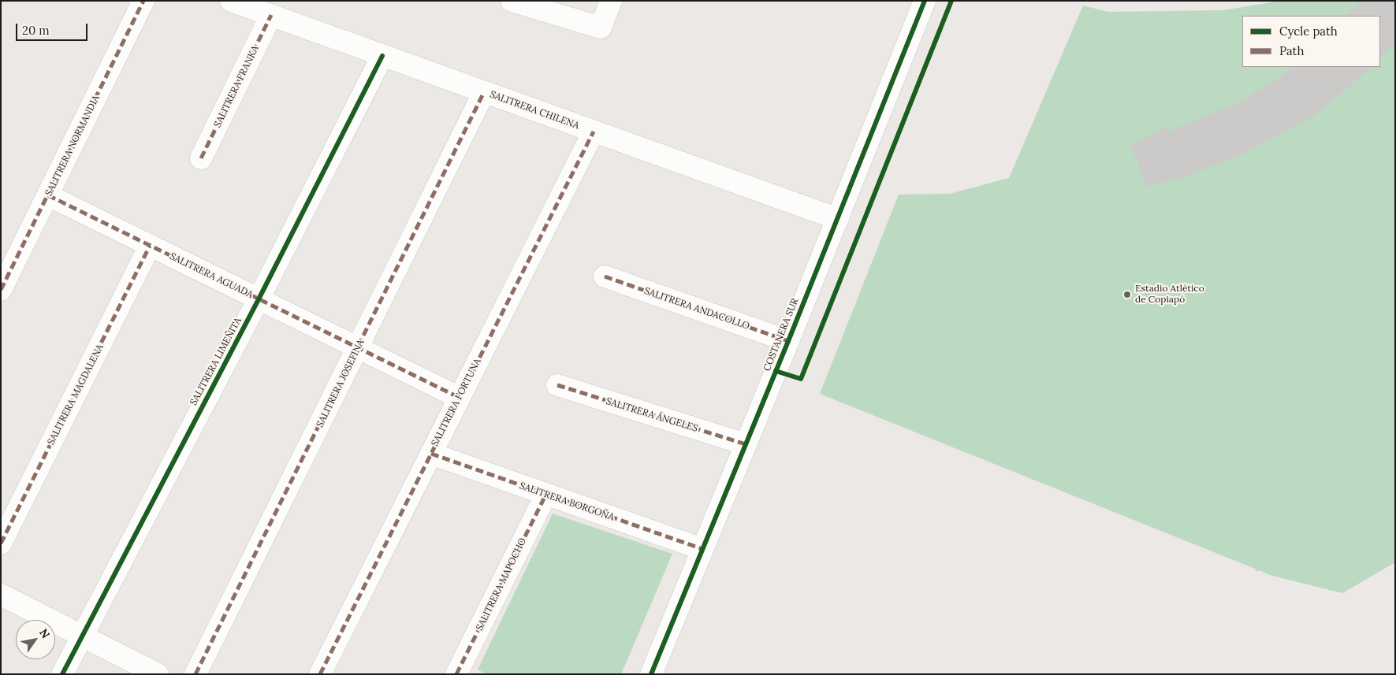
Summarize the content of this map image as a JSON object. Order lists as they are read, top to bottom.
{
  "streets": {
    "street": [
      "SALITRERA FRANKA",
      "SALITRERA CHILENA",
      "SALITRERA NORMANDIA",
      "SALITRERA AGUADA",
      "SALITRERA ANDACOLLO",
      "COSTANERA SUR",
      "SALITRERA LIMEÑITA",
      "SALITRERA JOSEFINA",
      "SALITRERA MAGDALENA",
      "SALITRERA FORTUNA",
      "SALITRERA ÁNGELES",
      "SALITRERA BORGOÑA",
      "SALITRERA MAPOCHO"
    ]
  },
  "crossings": [
    ["SALITRERA FRANKA", "SALITRERA CHILENA"],
    ["SALITRERA CHILENA", "COSTANERA SUR"],
    ["SALITRERA CHILENA", "SALITRERA LIMEÑITA"],
    ["SALITRERA CHILENA", "SALITRERA JOSEFINA"],
    ["SALITRERA CHILENA", "SALITRERA FORTUNA"],
    ["SALITRERA NORMANDIA", "SALITRERA AGUADA"],
    ["SALITRERA AGUADA", "SALITRERA LIMEÑITA"],
    ["SALITRERA AGUADA", "SALITRERA JOSEFINA"],
    ["SALITRERA AGUADA", "SALITRERA MAGDALENA"],
    ["SALITRERA AGUADA", "SALITRERA FORTUNA"],
    ["SALITRERA ANDACOLLO", "COSTANERA SUR"],
    ["COSTANERA SUR", "SALITRERA ÁNGELES"],
    ["COSTANERA SUR", "SALITRERA BORGOÑA"],
    ["SALITRERA FORTUNA", "SALITRERA BORGOÑA"],
    ["SALITRERA BORGOÑA", "SALITRERA MAPOCHO"]
  ],
  "places": ["Estadio Atlético de Copiapó"],
  "legend": ["Cycle path", "Path"],
  "scale_bar": "20 m",
  "north": "top right"
}
